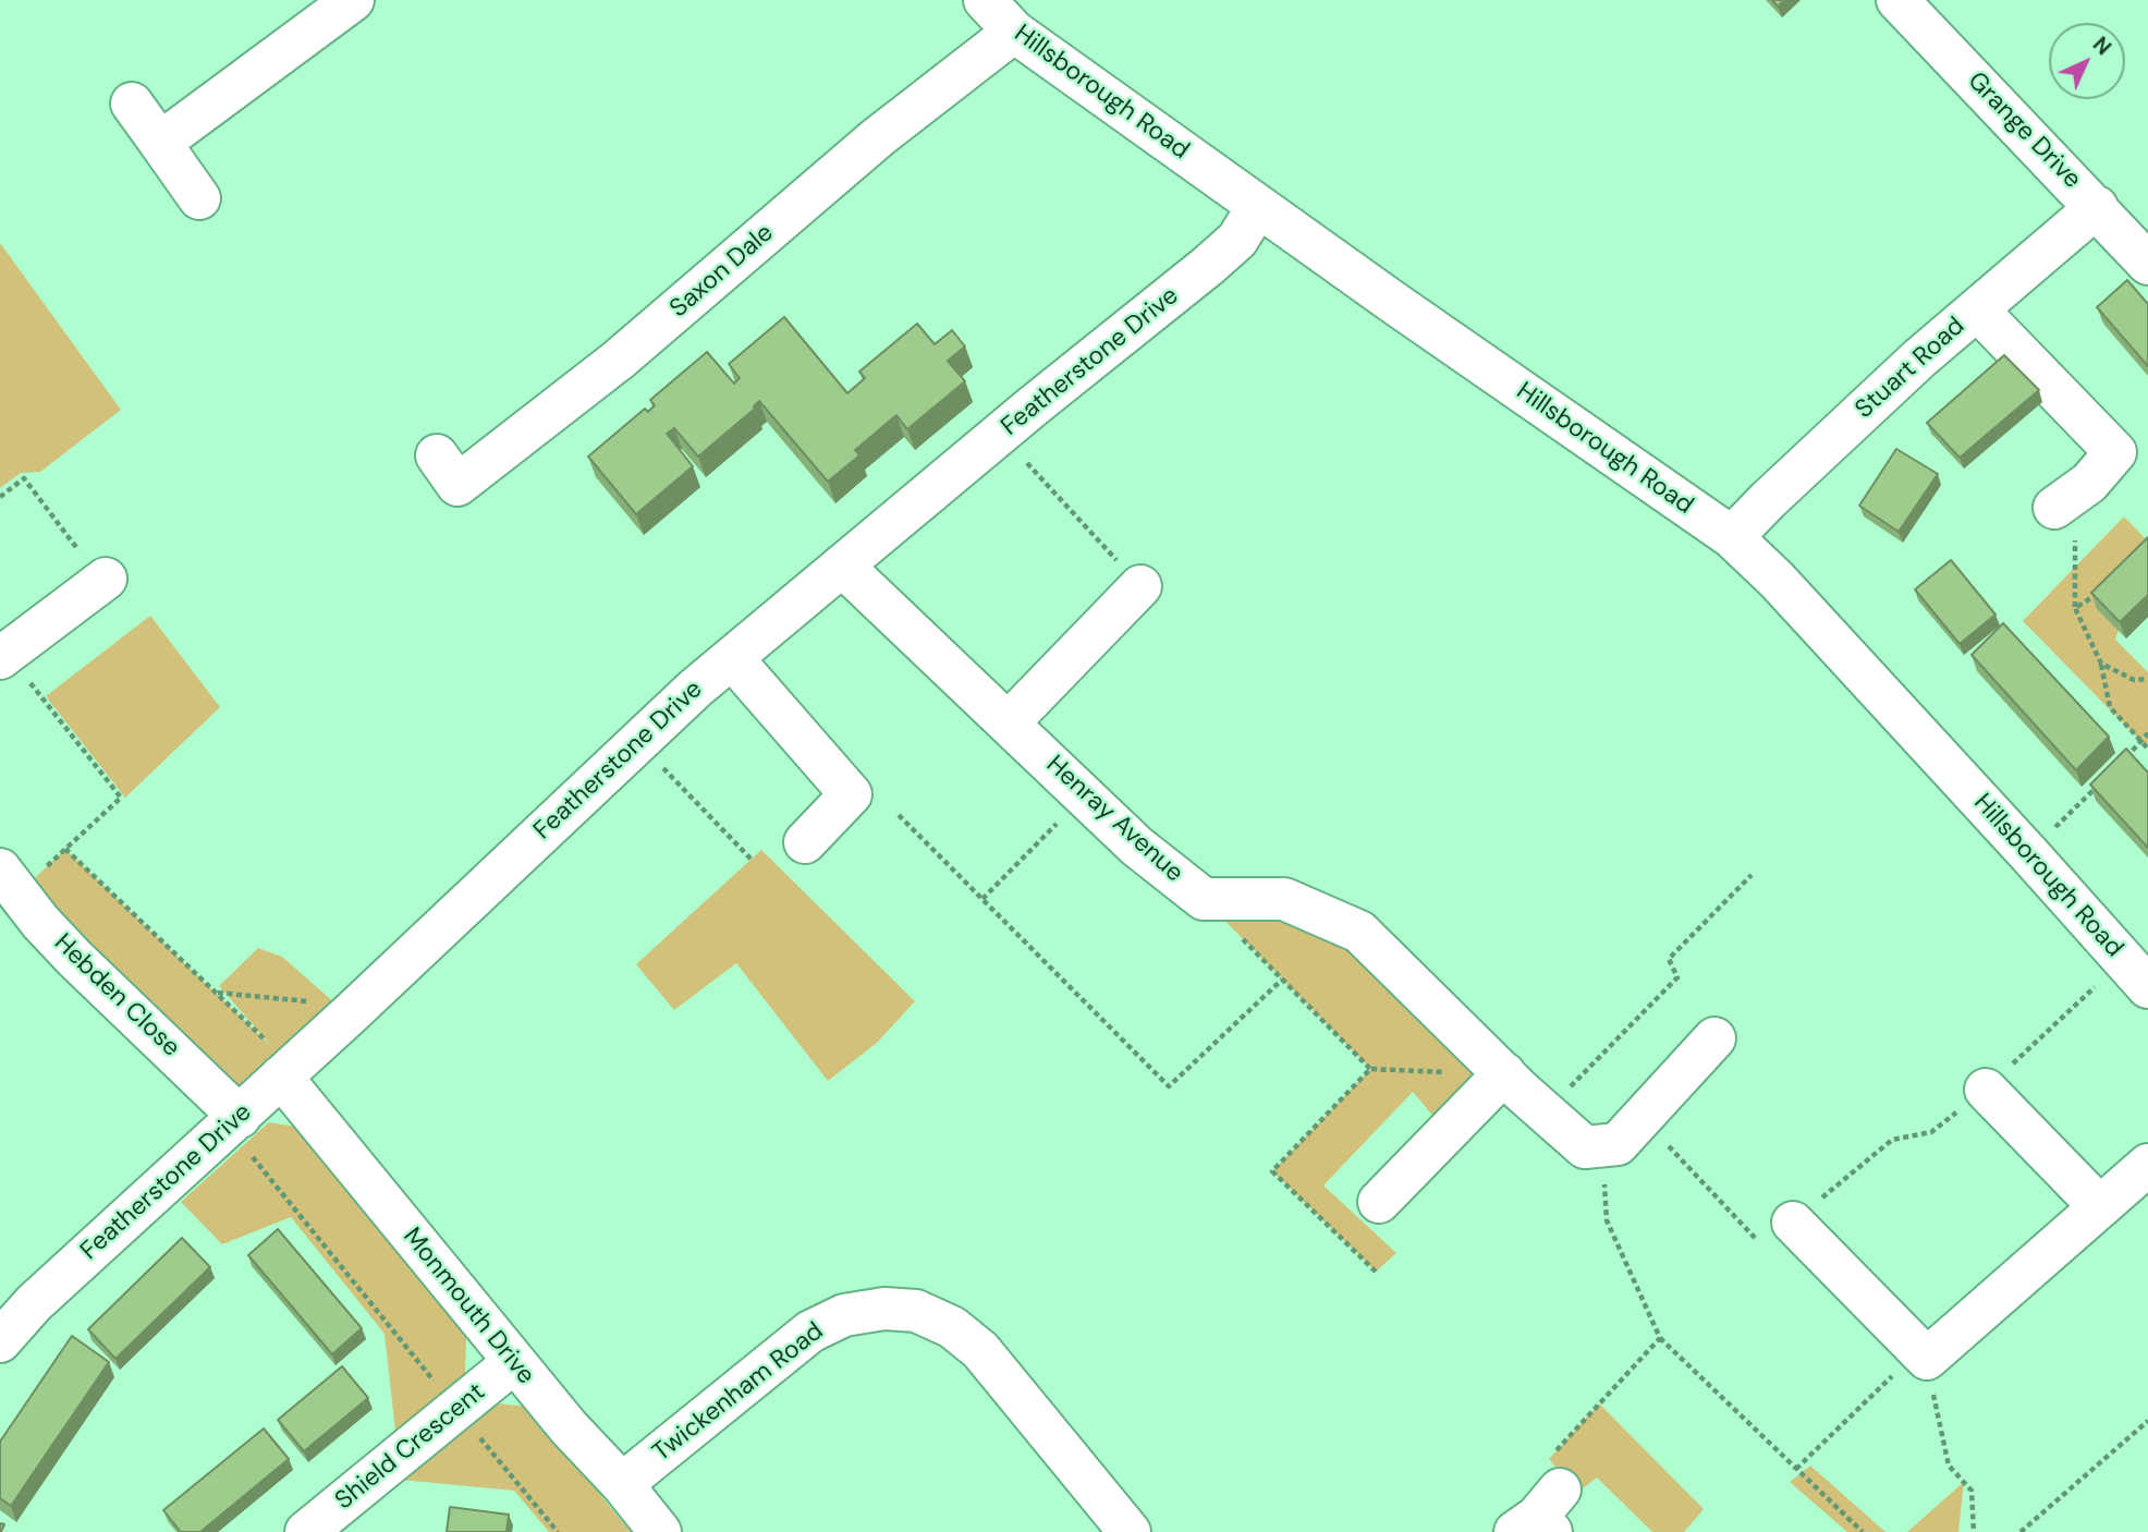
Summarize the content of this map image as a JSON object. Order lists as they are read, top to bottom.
{
  "streets": {
    "street": [
      "Hillsborough Road",
      "Grange Drive",
      "Saxon Dale",
      "Featherstone Drive",
      "Stuart Road",
      "Henray Avenue",
      "Hebden Close",
      "Monmouth Drive",
      "Twickenham Road",
      "Shield Crescent"
    ]
  },
  "crossings": [
    ["Hillsborough Road", "Saxon Dale"],
    ["Hillsborough Road", "Featherstone Drive"],
    ["Hillsborough Road", "Stuart Road"],
    ["Grange Drive", "Stuart Road"],
    ["Featherstone Drive", "Henray Avenue"],
    ["Featherstone Drive", "Hebden Close"],
    ["Featherstone Drive", "Monmouth Drive"],
    ["Monmouth Drive", "Twickenham Road"],
    ["Monmouth Drive", "Shield Crescent"]
  ],
  "north": "top right"
}
